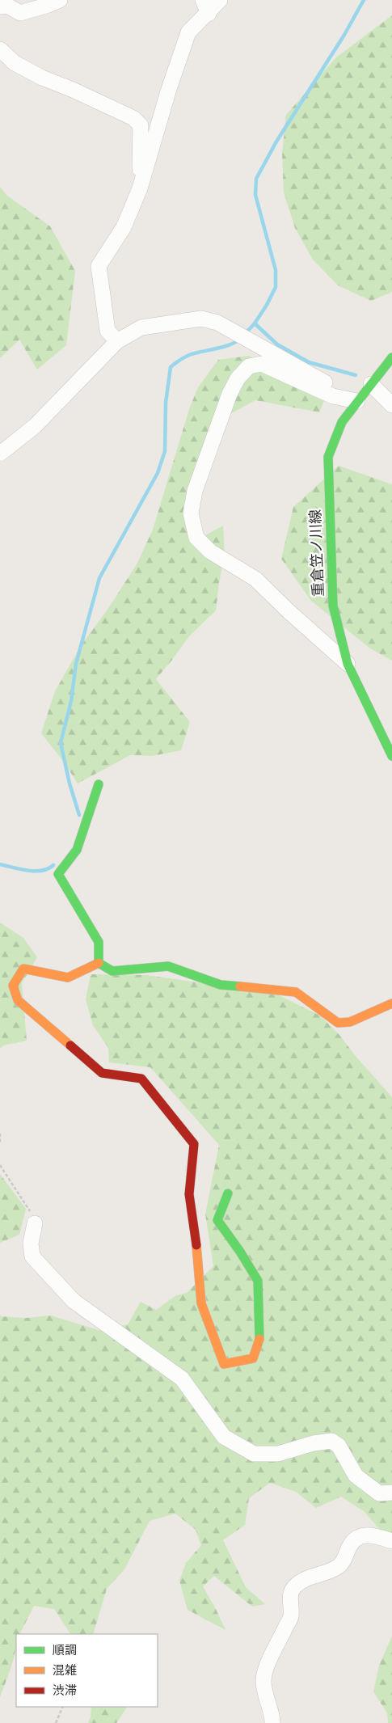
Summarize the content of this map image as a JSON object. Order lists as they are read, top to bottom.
{
  "streets": {
    "street": ["重倉笠ノ川線"]
  },
  "legend": ["順調", "混雑", "渋滞"]
}
